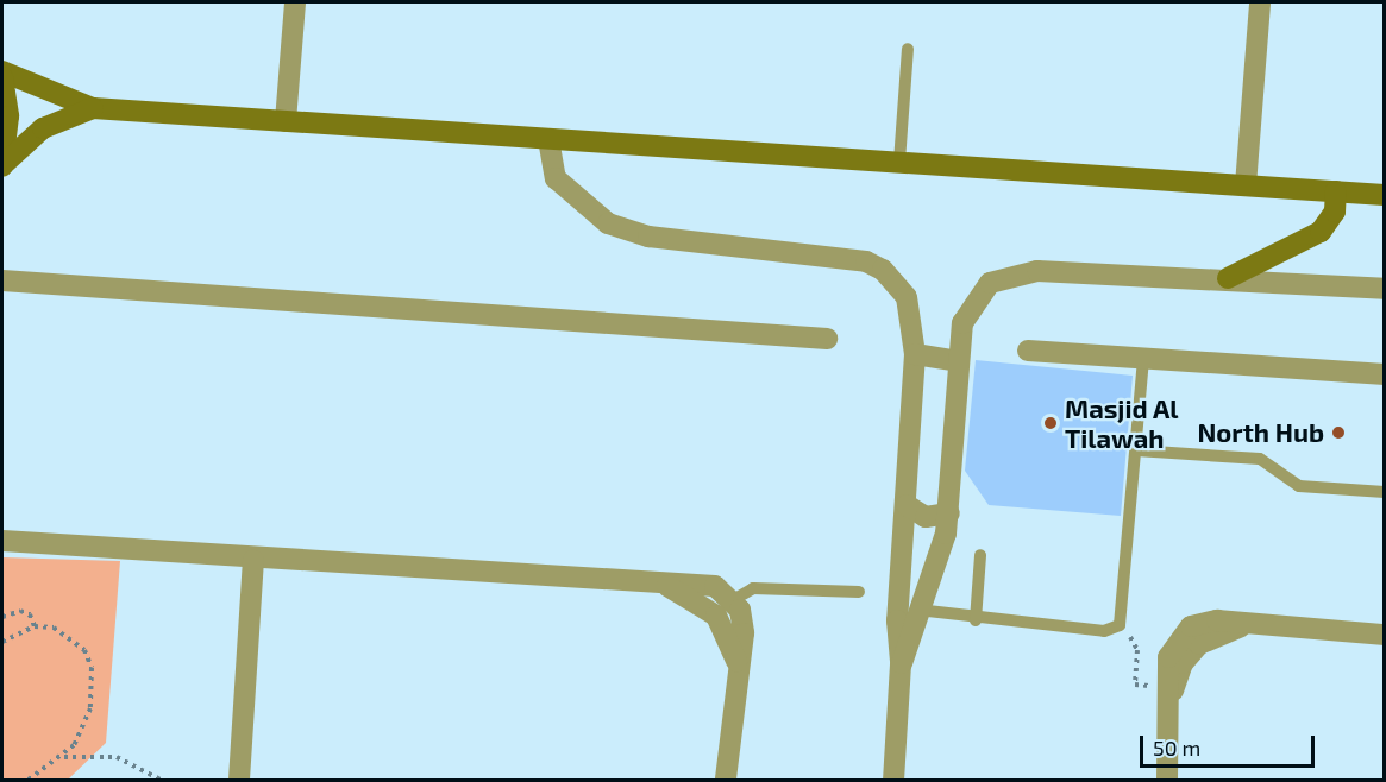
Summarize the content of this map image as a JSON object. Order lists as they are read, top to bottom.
{
  "places": ["Masjid Al Tilawah", "North Hub"],
  "scale_bar": "50 m"
}
